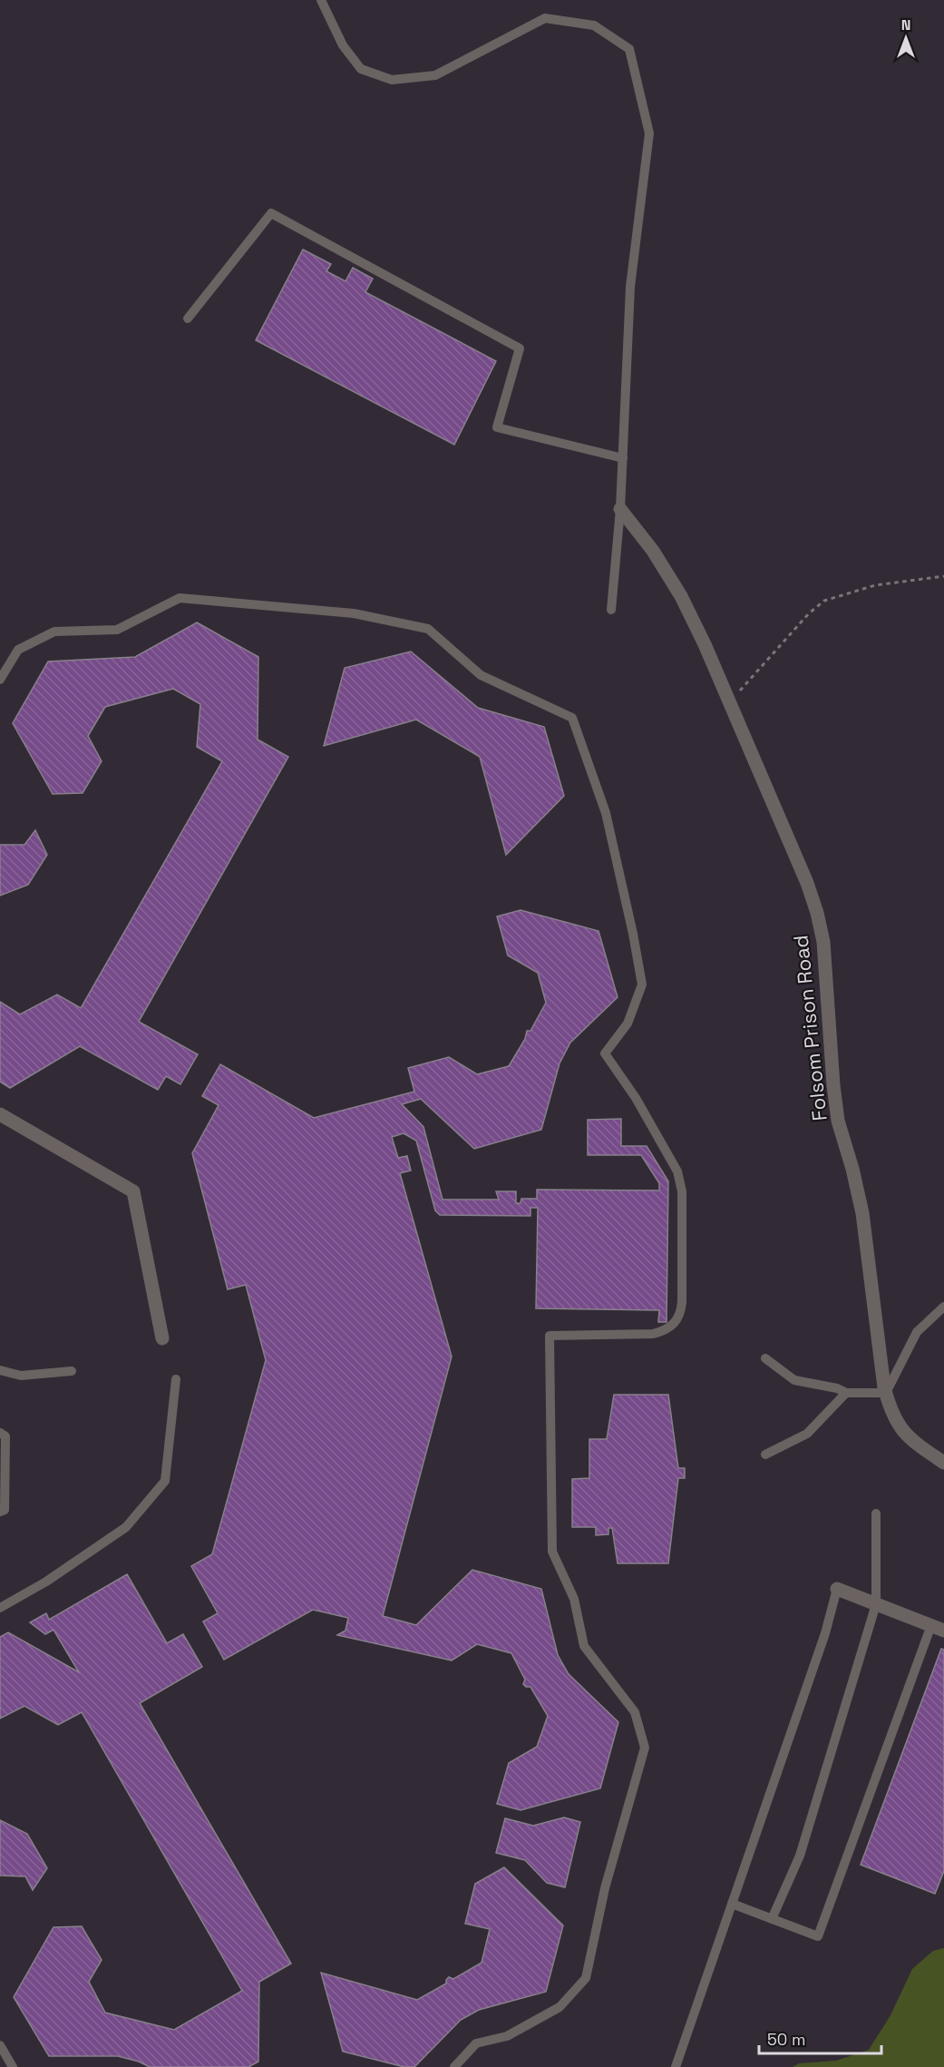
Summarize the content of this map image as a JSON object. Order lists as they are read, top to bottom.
{
  "streets": {
    "street": ["Folsom Prison Road"]
  },
  "scale_bar": "50 m",
  "north": "top"
}
